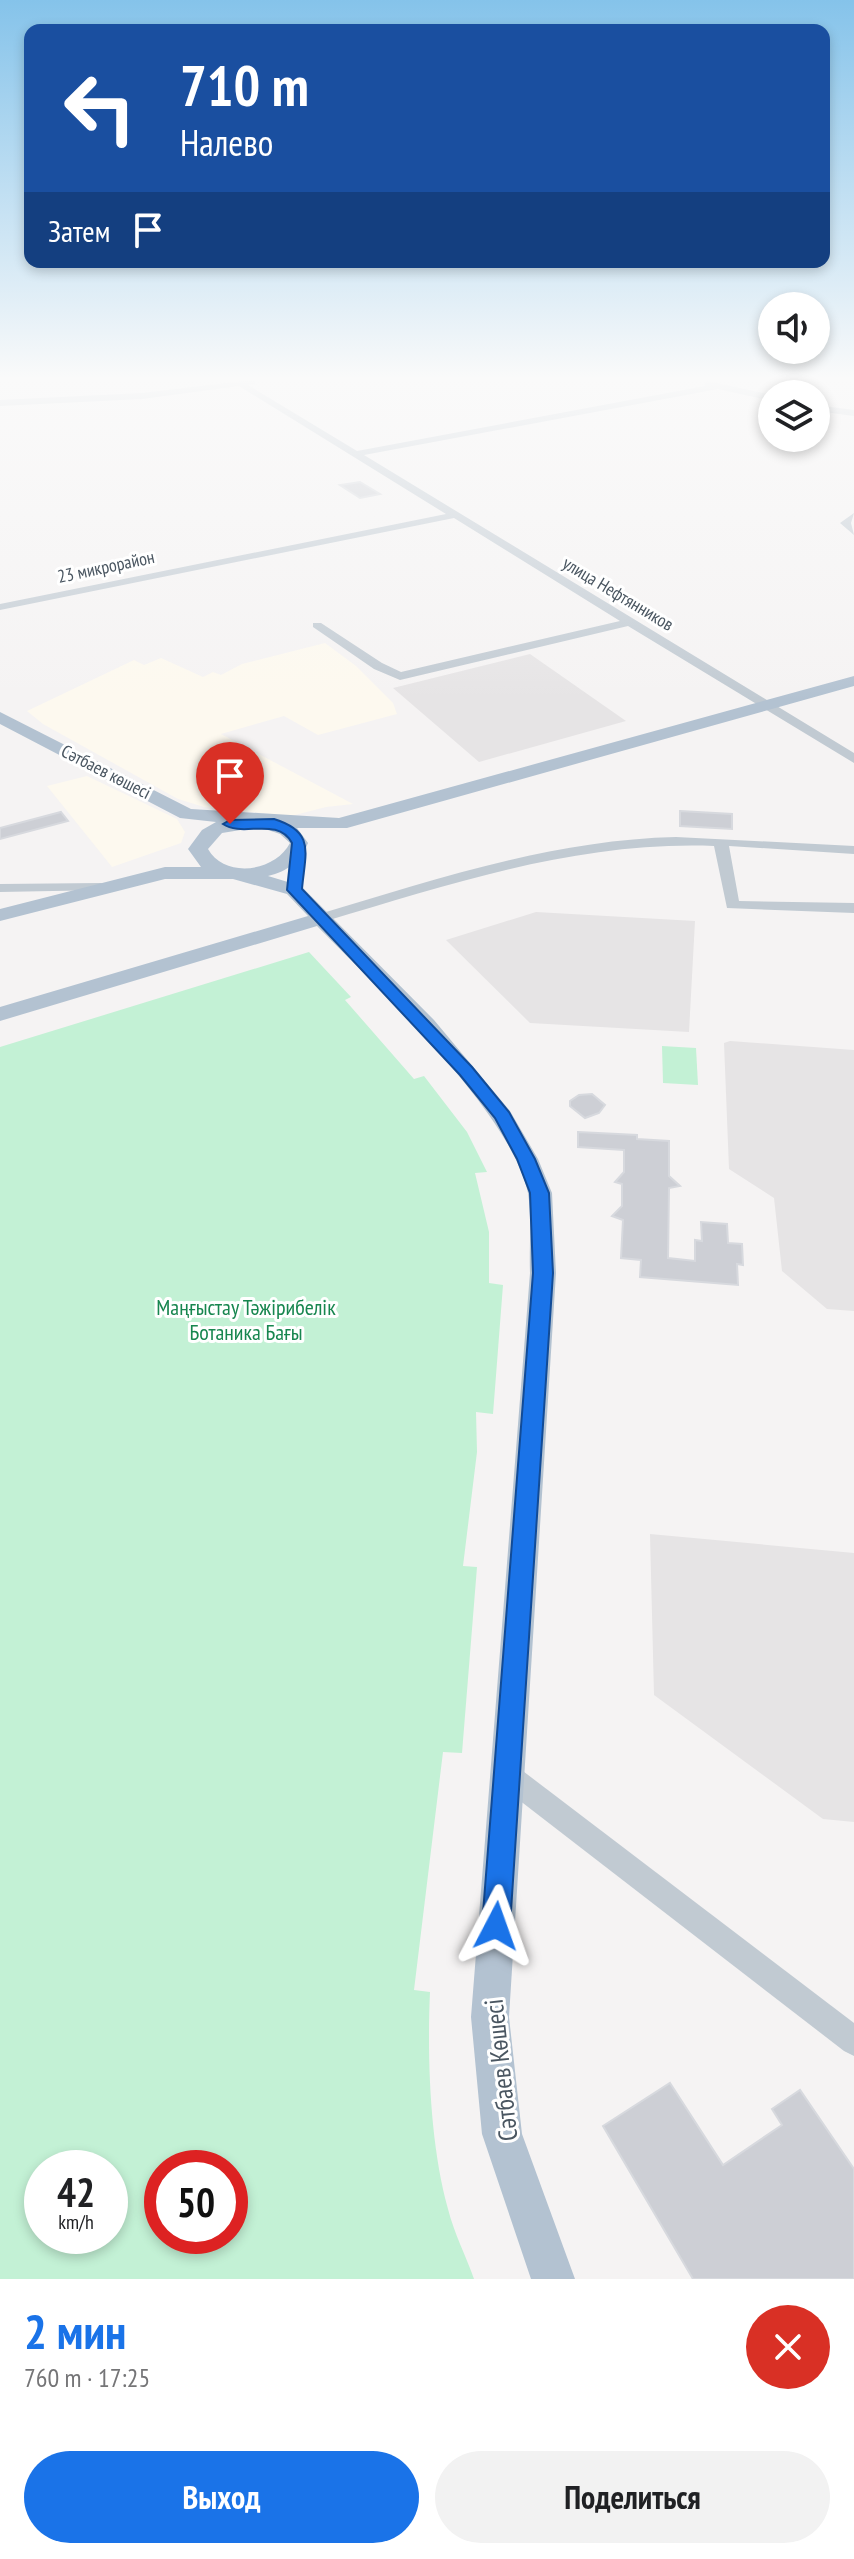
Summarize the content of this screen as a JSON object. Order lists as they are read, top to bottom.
{
  "streets": {
    "main road": ["Сәтбаев көшесі", "Сәтбаев Көшесі"],
    "street": ["23 микрорайон", "улица Нефтянников"]
  },
  "crossings": [
    ["23 микрорайон", "улица Нефтянников"]
  ],
  "parks": ["Маңғыстау Тәжірибелік Ботаника Бағы"],
  "page": {
    "turn": ["710 m", "Налево"],
    "then": "Затем",
    "speed": "42 km/h",
    "limit": "50",
    "heading": ["2 мин", "760 m · 17:25"],
    "buttons": ["Выход", "Поделиться"]
  }
}
